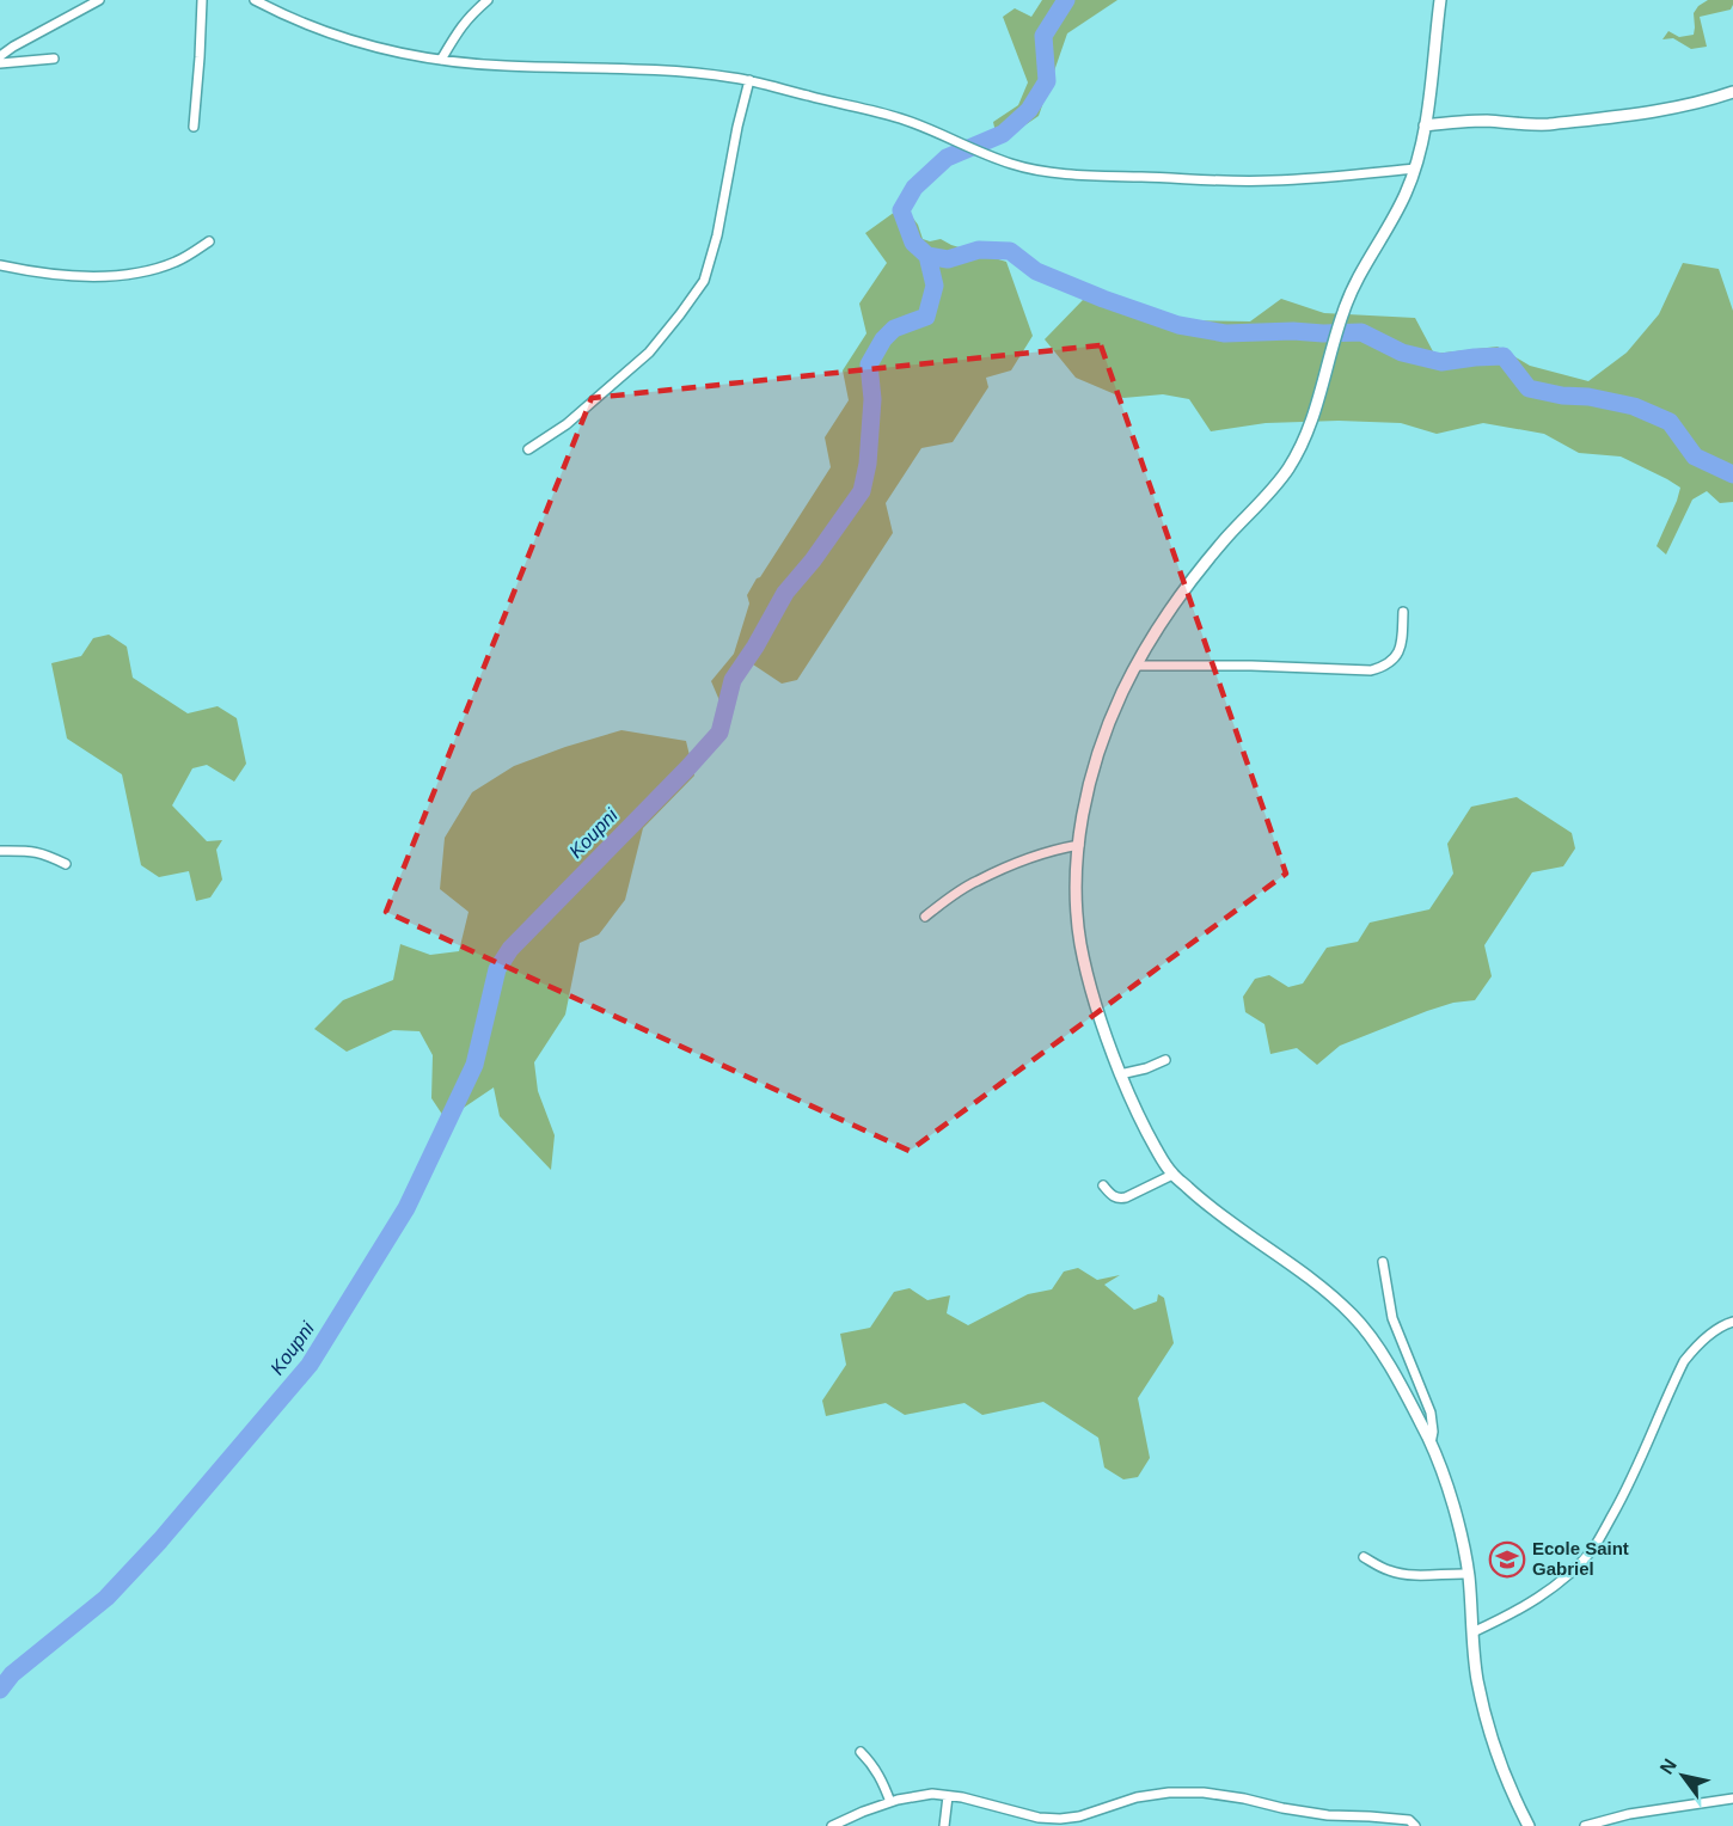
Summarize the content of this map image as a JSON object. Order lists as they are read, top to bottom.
{
  "water": ["Koupni"],
  "places": {
    "school or university": ["Ecole Saint Gabriel"]
  },
  "north": "top left"
}
